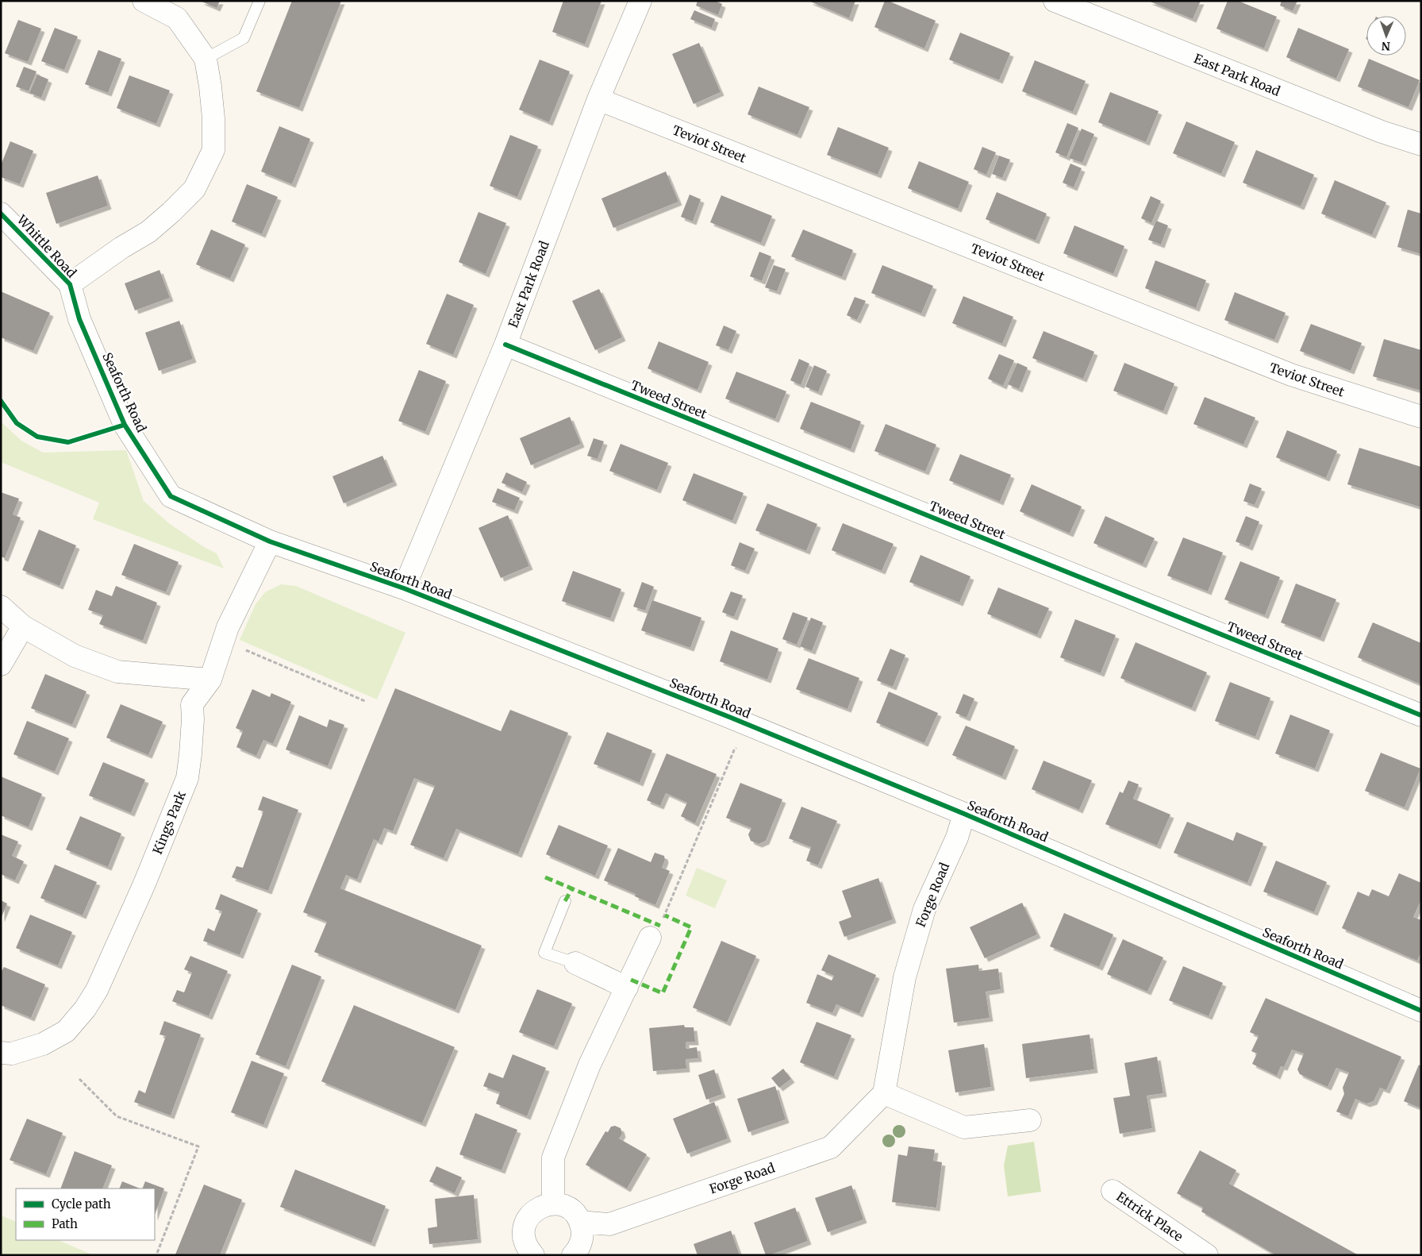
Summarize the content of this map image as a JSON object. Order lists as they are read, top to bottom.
{
  "streets": {
    "street": [
      "East Park Road",
      "Teviot Street",
      "Whittle Road",
      "Seaforth Road",
      "Tweed Street",
      "Kings Park",
      "Forge Road",
      "Ettrick Place"
    ]
  },
  "crossings": [
    ["East Park Road", "Teviot Street"],
    ["East Park Road", "Seaforth Road"],
    ["East Park Road", "Tweed Street"],
    ["Whittle Road", "Seaforth Road"],
    ["Seaforth Road", "Kings Park"],
    ["Seaforth Road", "Forge Road"]
  ],
  "legend": ["Cycle path", "Path"],
  "north": "bottom"
}
